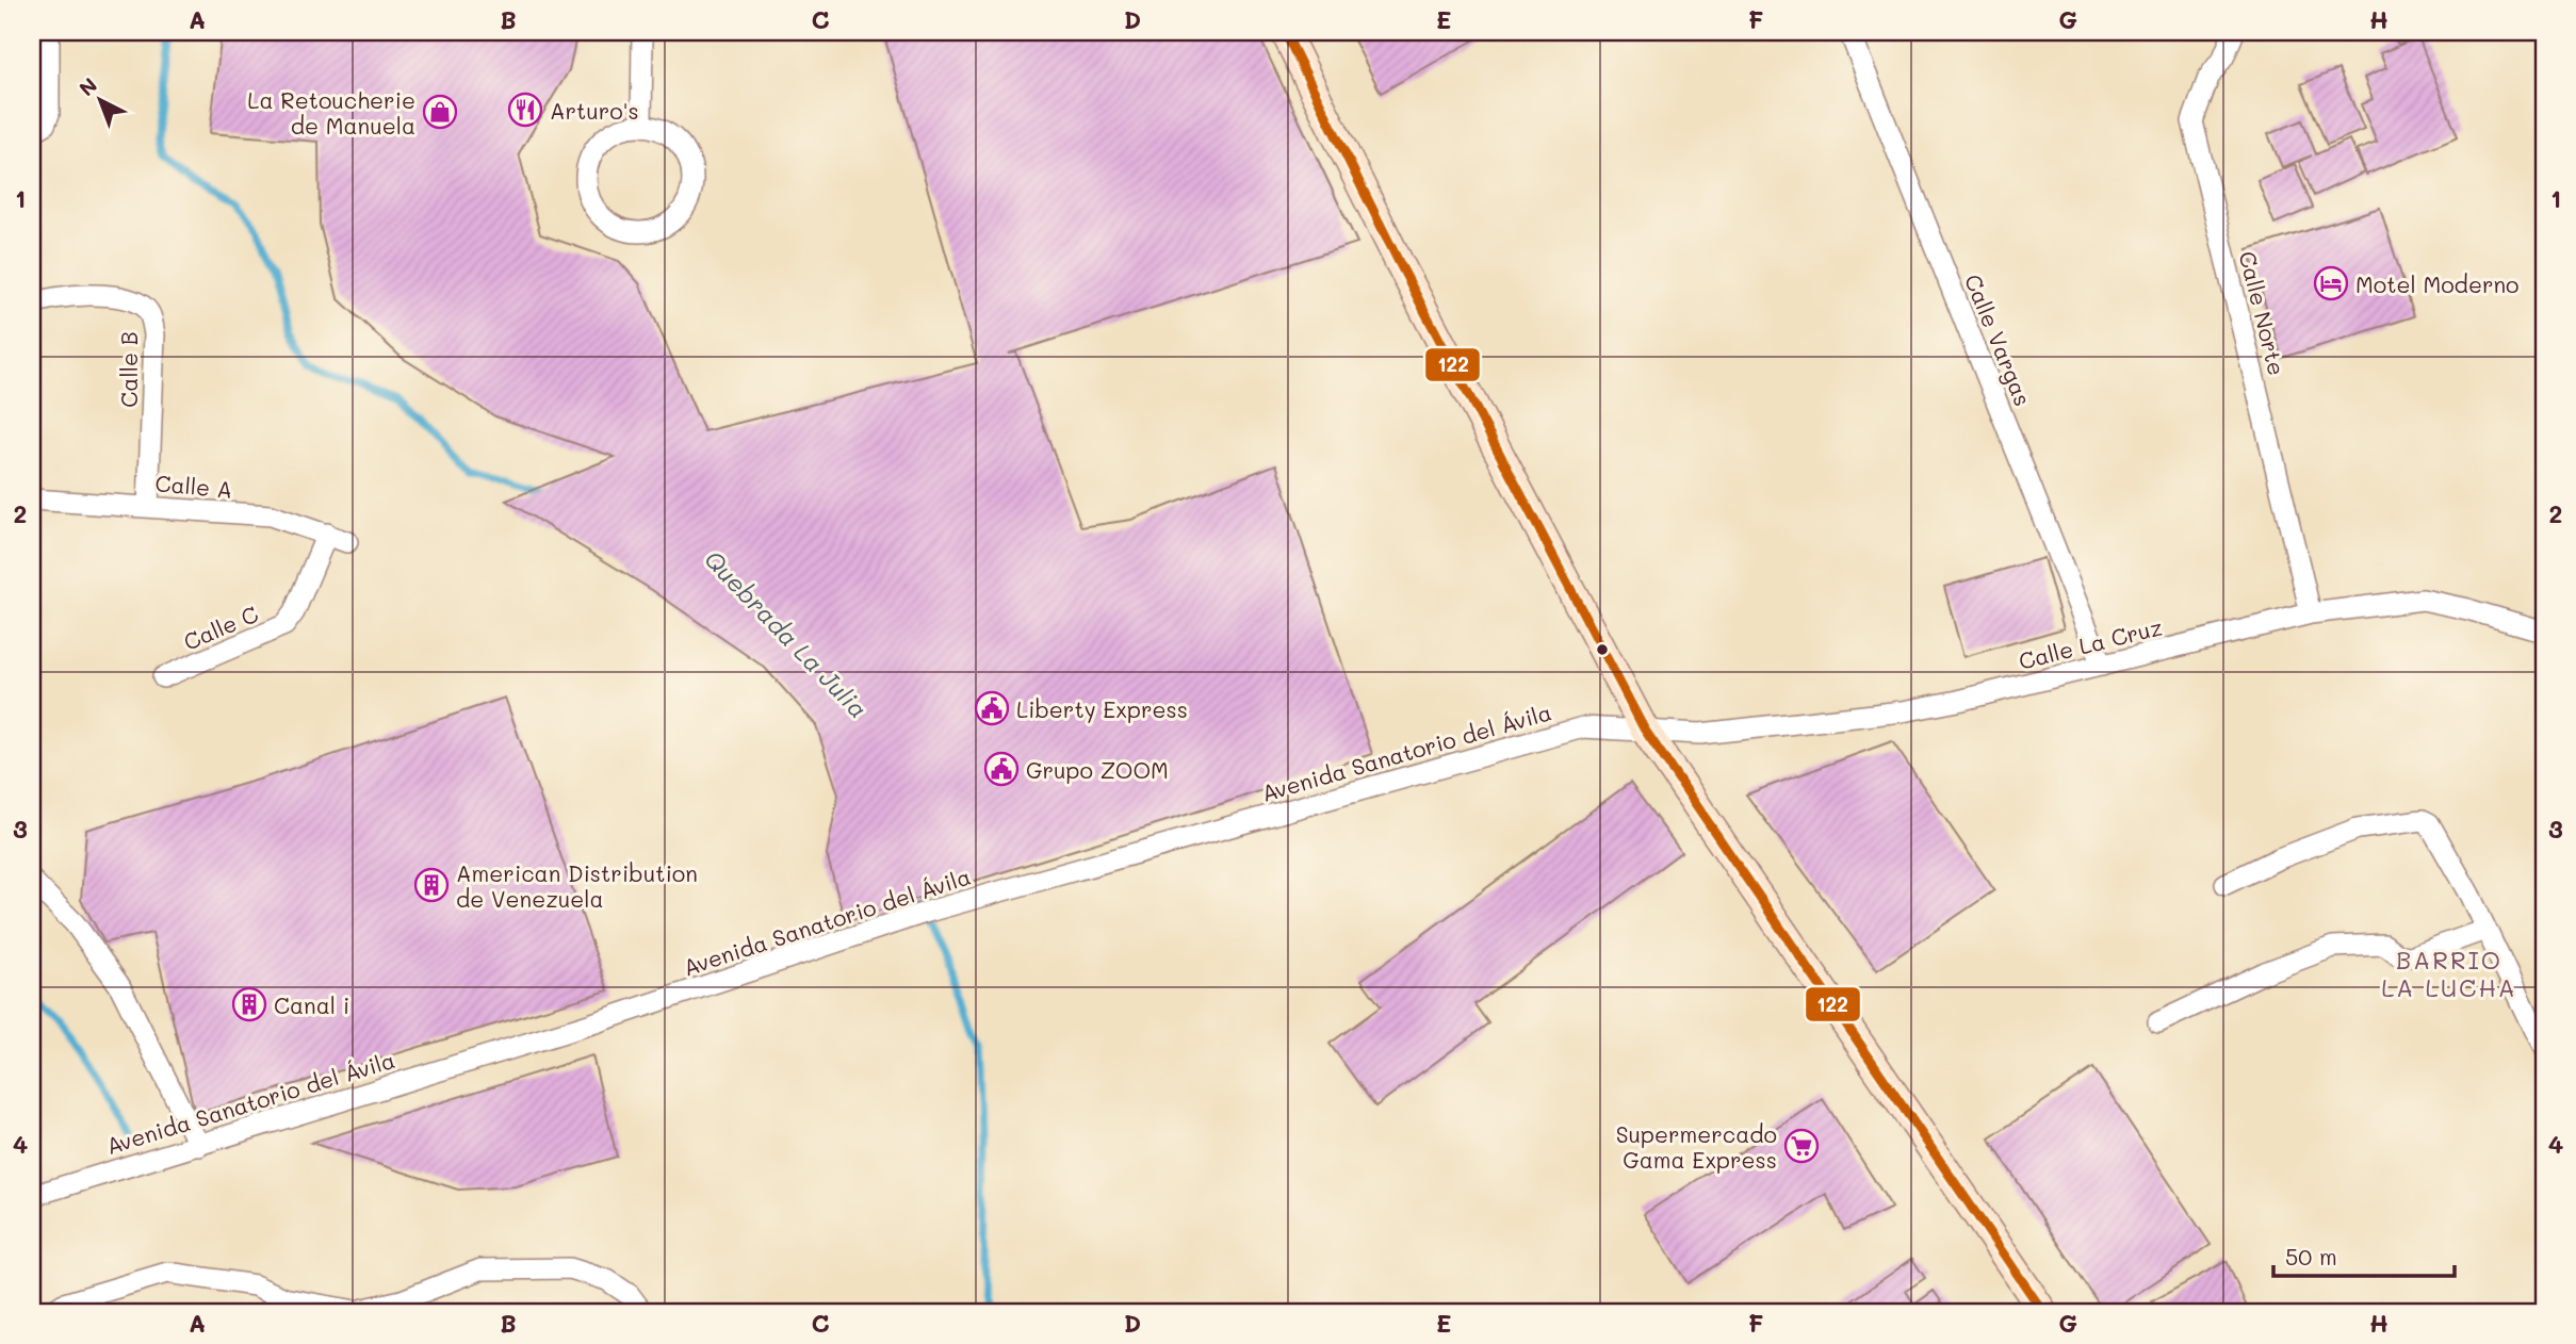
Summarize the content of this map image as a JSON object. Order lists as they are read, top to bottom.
{
  "streets": {
    "street": [
      "Calle Norte",
      "Calle Vargas",
      "Calle B",
      "Calle A",
      "Calle C",
      "Calle La Cruz",
      "Avenida Sanatorio del Ávila"
    ]
  },
  "crossings": [
    ["Calle Norte", "Calle La Cruz"],
    ["Calle Vargas", "Calle La Cruz"],
    ["Calle B", "Calle A"],
    ["Calle A", "Calle C"],
    ["Calle La Cruz", "Avenida Sanatorio del Ávila"]
  ],
  "districts": ["BARRIO LA LUCHA"],
  "water": ["Quebrada La Julia"],
  "places": {
    "restaurant": ["Arturo's"],
    "shop": ["La Retoucherie de Manuela"],
    "hotel": ["Motel Moderno"],
    "public building": ["Liberty Express", "Grupo ZOOM"],
    "building": ["American Distribution de Venezuela", "Canal i"],
    "supermarket": ["Supermercado Gama Express"]
  },
  "lines": ["transit line 122"],
  "scale_bar": "50 m",
  "north": "top left",
  "grid": {
    "columns": [
      "A",
      "B",
      "C",
      "D",
      "E",
      "F",
      "G",
      "H"
    ],
    "rows": [
      "1",
      "2",
      "3",
      "4"
    ]
  }
}
